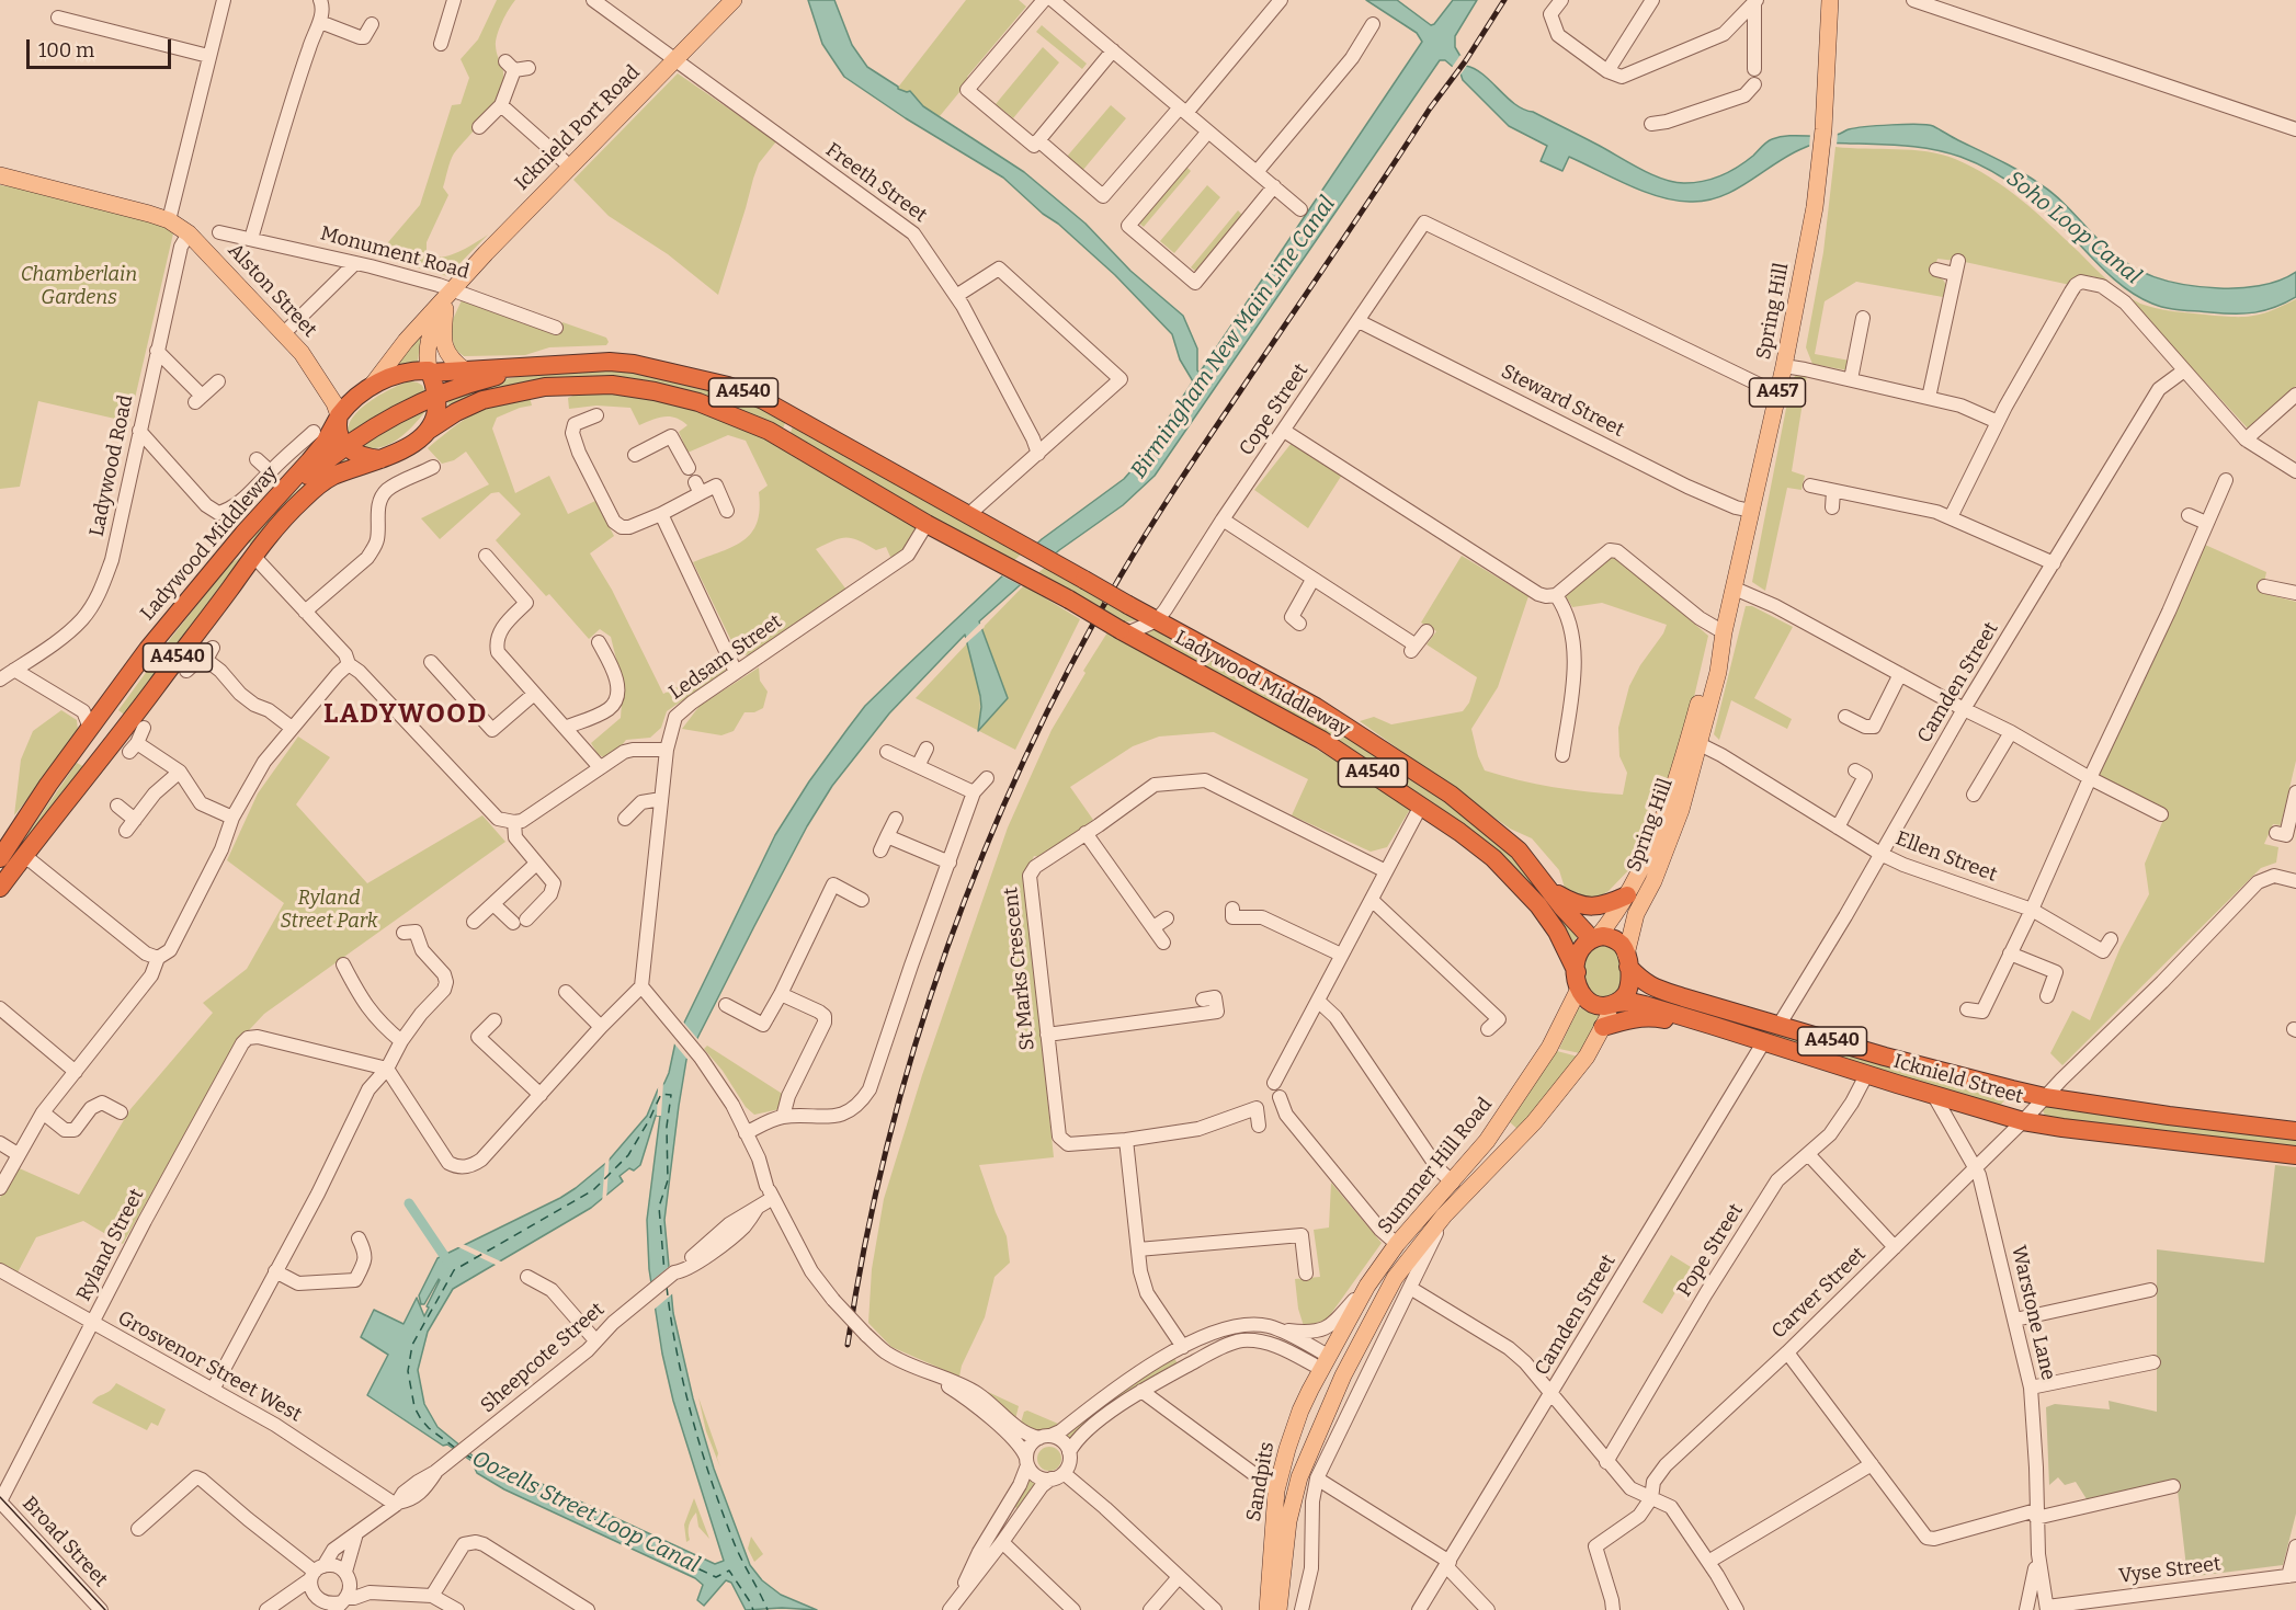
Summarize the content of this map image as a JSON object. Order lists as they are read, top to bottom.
{
  "streets": {
    "highway": [
      "Spring Hill",
      "A4540",
      "Ladywood Middleway",
      "Icknield Street"
    ],
    "main road": [
      "Icknield Port Road",
      "Alston Street",
      "A457",
      "Summer Hill Road",
      "Sandpits"
    ],
    "street": [
      "Freeth Street",
      "Monument Road",
      "Steward Street",
      "Cope Street",
      "Ladywood Road",
      "Ledsam Street",
      "Camden Street",
      "Ellen Street",
      "St Marks Crescent",
      "Ryland Street",
      "Pope Street",
      "Carver Street",
      "Warstone Lane",
      "Sheepcote Street",
      "Grosvenor Street West",
      "Broad Street",
      "Vyse Street"
    ]
  },
  "crossings": [
    ["Icknield Port Road", "Freeth Street"],
    ["Icknield Port Road", "Monument Road"],
    ["Icknield Port Road", "Alston Street"],
    ["Icknield Port Road", "Ladywood Middleway"],
    ["Alston Street", "Ladywood Road"],
    ["Alston Street", "Ladywood Middleway"],
    ["Spring Hill", "A4540"],
    ["Spring Hill", "Steward Street"],
    ["Spring Hill", "Cope Street"],
    ["Spring Hill", "Ladywood Middleway"],
    ["Spring Hill", "Ellen Street"],
    ["Spring Hill", "Icknield Street"],
    ["Spring Hill", "Summer Hill Road"],
    ["A4540", "Ladywood Middleway"],
    ["A4540", "Ledsam Street"],
    ["A4540", "Icknield Street"],
    ["A4540", "Summer Hill Road"],
    ["Steward Street", "Cope Street"],
    ["Cope Street", "Ladywood Middleway"],
    ["Ladywood Middleway", "Ledsam Street"],
    ["Ladywood Middleway", "Icknield Street"],
    ["Ladywood Middleway", "Summer Hill Road"],
    ["Camden Street", "Ellen Street"],
    ["Camden Street", "Icknield Street"],
    ["Icknield Street", "Summer Hill Road"],
    ["Icknield Street", "Pope Street"],
    ["Icknield Street", "Carver Street"],
    ["Icknield Street", "Warstone Lane"],
    ["Summer Hill Road", "Sandpits"],
    ["Ryland Street", "Grosvenor Street West"],
    ["Ryland Street", "Broad Street"],
    ["Carver Street", "Warstone Lane"],
    ["Warstone Lane", "Vyse Street"],
    ["Sheepcote Street", "Grosvenor Street West"]
  ],
  "districts": ["LADYWOOD"],
  "water": ["Soho Loop Canal", "Birmingham New Main Line Canal", "Oozells Street Loop Canal"],
  "parks": ["Chamberlain Gardens", "Ryland Street Park"],
  "scale_bar": "100 m"
}
